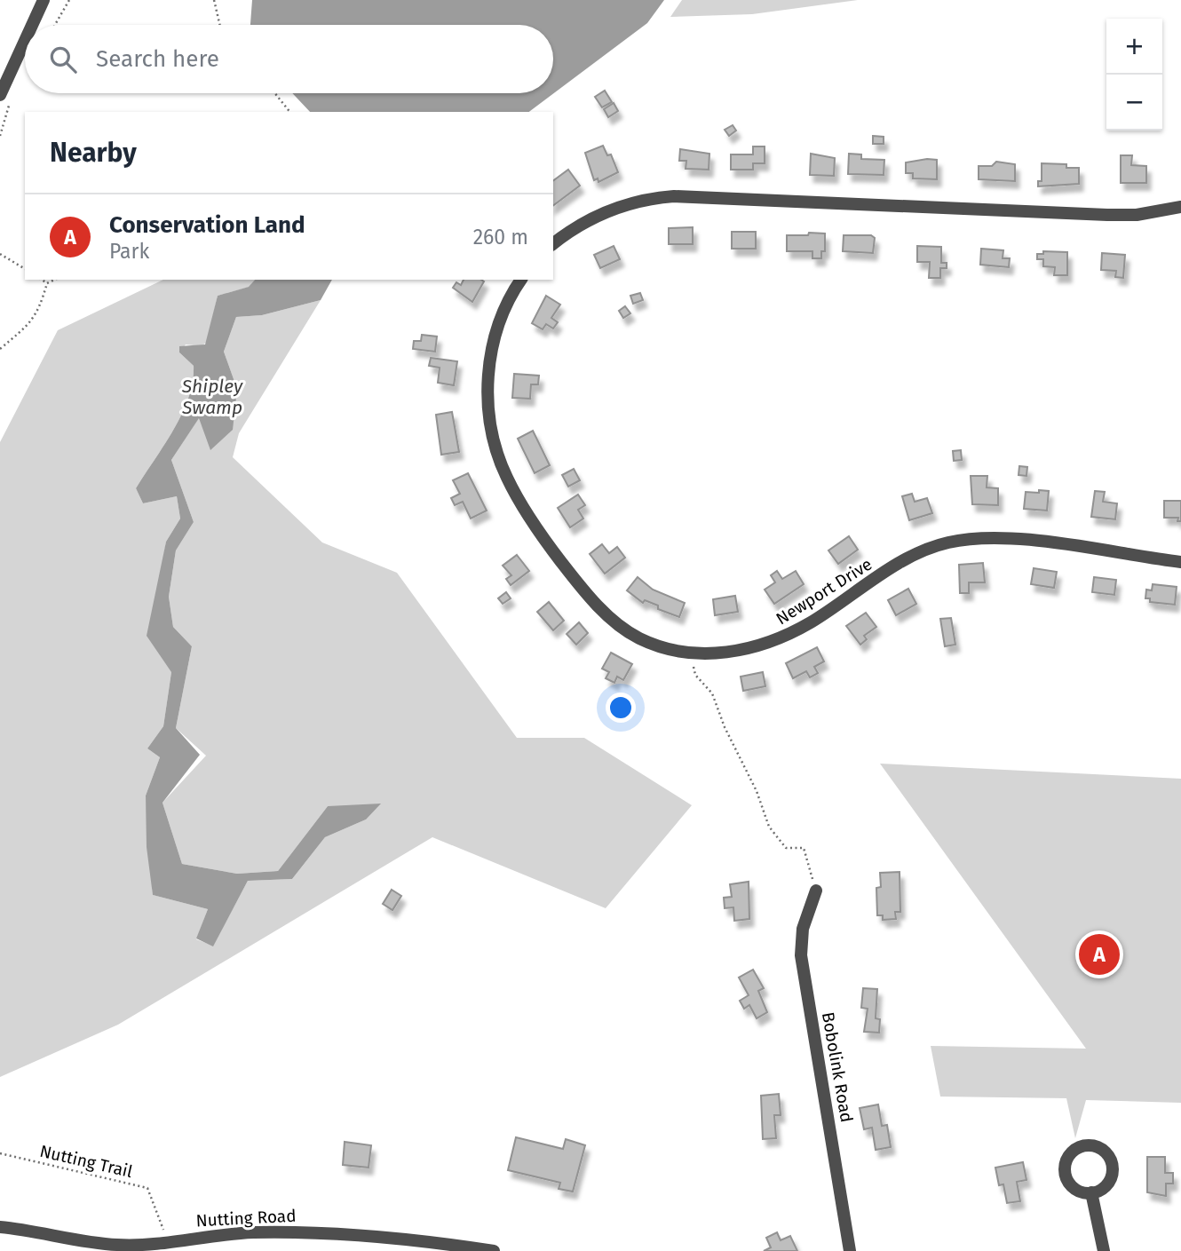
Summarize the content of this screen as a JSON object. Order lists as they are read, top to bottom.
{
  "streets": {
    "street": ["Newport Drive", "Bobolink Road", "Nutting Road"],
    "path": ["Nutting Trail"]
  },
  "crossings": [
    ["Nutting Trail", "Nutting Road"]
  ],
  "water": ["Shipley Swamp"],
  "page": {
    "map_buttons": ["+", "−"],
    "search": "Search here",
    "heading": "Nearby",
    "list": [
      {
        "mark": "A",
        "name": "Conservation Land",
        "note": "Park",
        "value": "260 m"
      }
    ],
    "pins": "A"
  }
}
